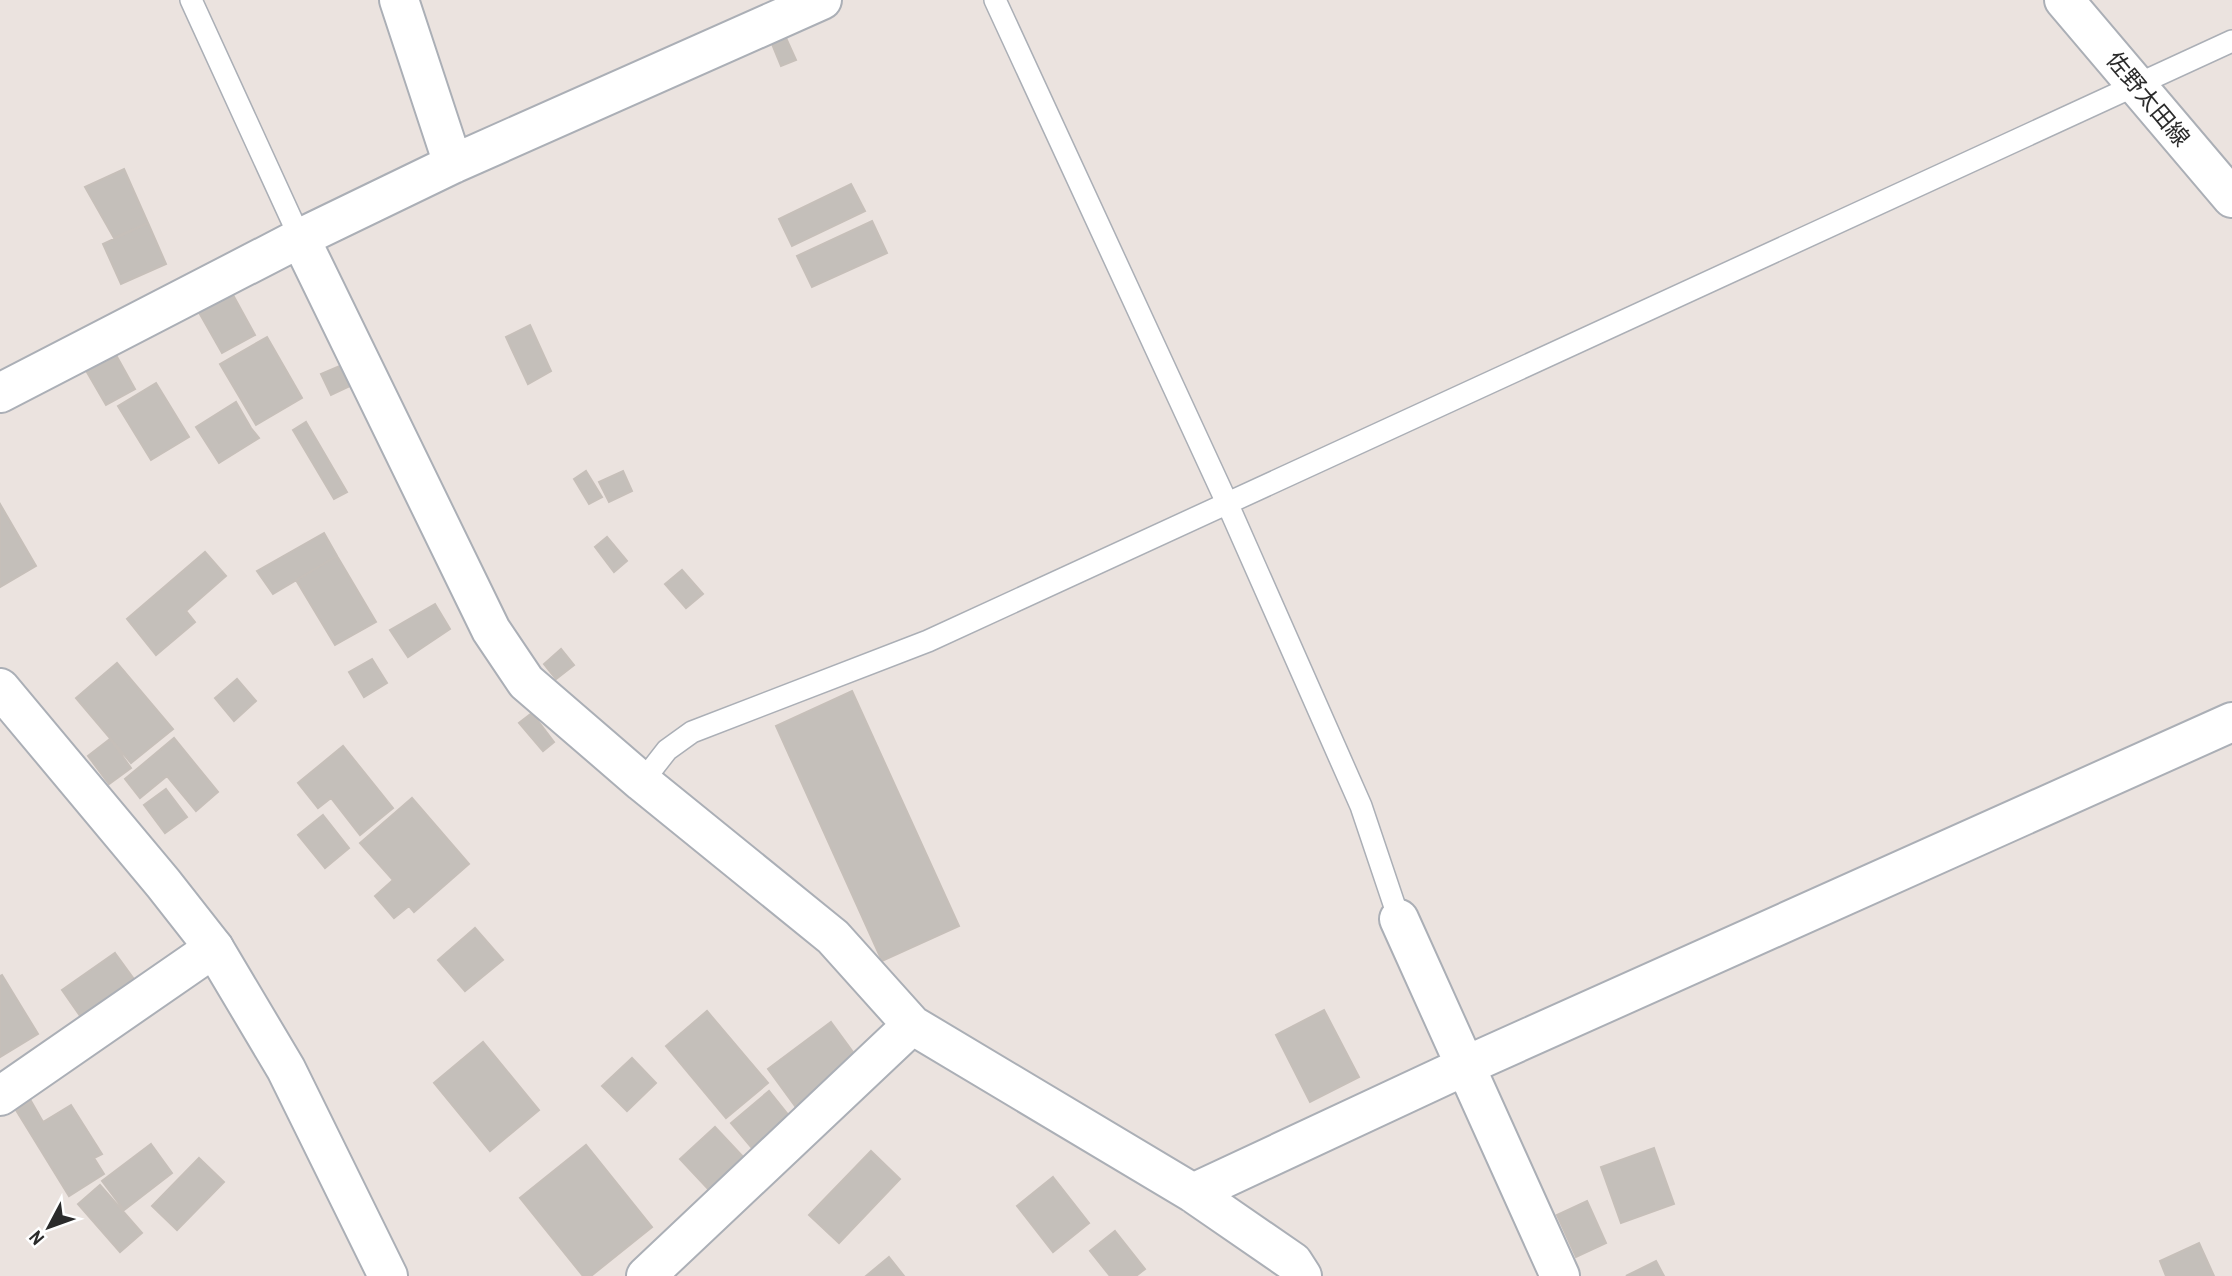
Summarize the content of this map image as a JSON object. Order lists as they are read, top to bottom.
{
  "streets": {
    "street": ["佐野太田線"]
  },
  "north": "bottom left"
}
